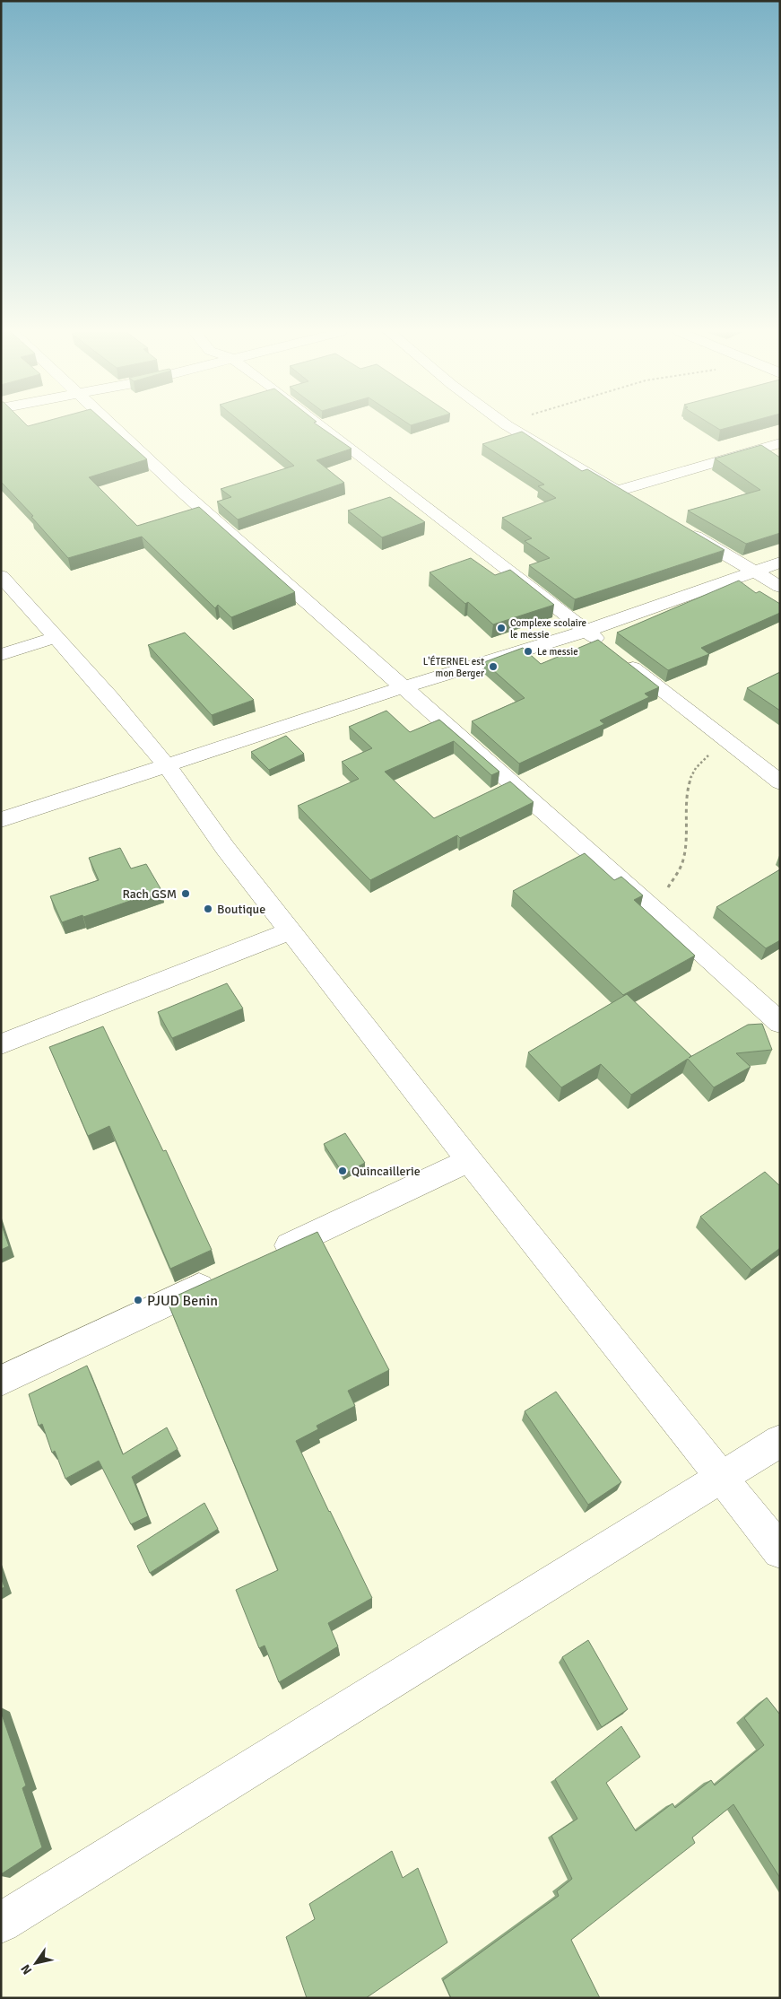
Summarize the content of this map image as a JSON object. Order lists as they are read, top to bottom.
{
  "places": [
    "Complexe scolaire le messie",
    "Le messie",
    "L'ÉTERNEL est mon Berger",
    "Rach GSM",
    "Boutique",
    "Quincaillerie",
    "PJUD Benin"
  ],
  "north": "bottom left"
}
